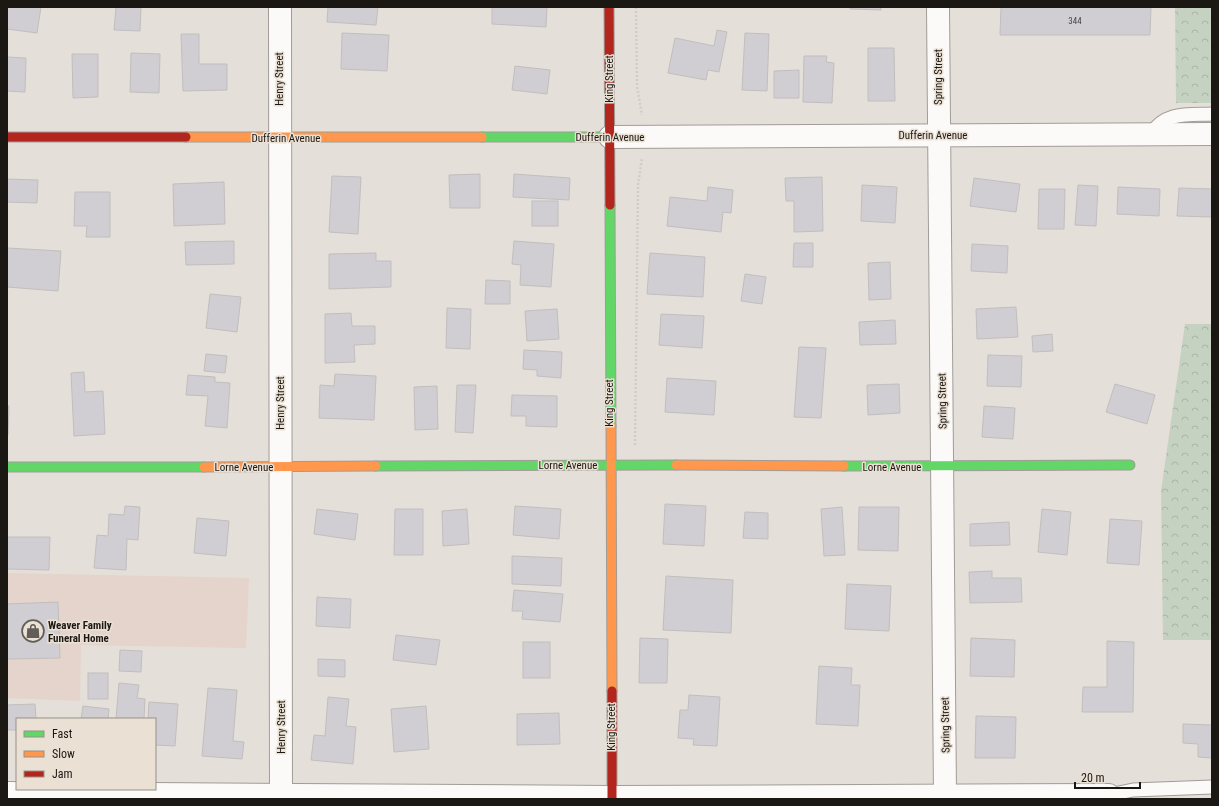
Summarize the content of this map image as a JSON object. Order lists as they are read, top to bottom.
{
  "streets": {
    "street": [
      "Spring Street",
      "Henry Street",
      "King Street",
      "Dufferin Avenue",
      "Lorne Avenue"
    ]
  },
  "crossings": [
    ["Spring Street", "Dufferin Avenue"],
    ["Spring Street", "Lorne Avenue"],
    ["Henry Street", "Dufferin Avenue"],
    ["Henry Street", "Lorne Avenue"],
    ["King Street", "Dufferin Avenue"],
    ["King Street", "Lorne Avenue"]
  ],
  "places": {
    "shop": ["Weaver Family Funeral Home"]
  },
  "house_numbers": ["344"],
  "legend": ["Fast", "Slow", "Jam"],
  "scale_bar": "20 m"
}
